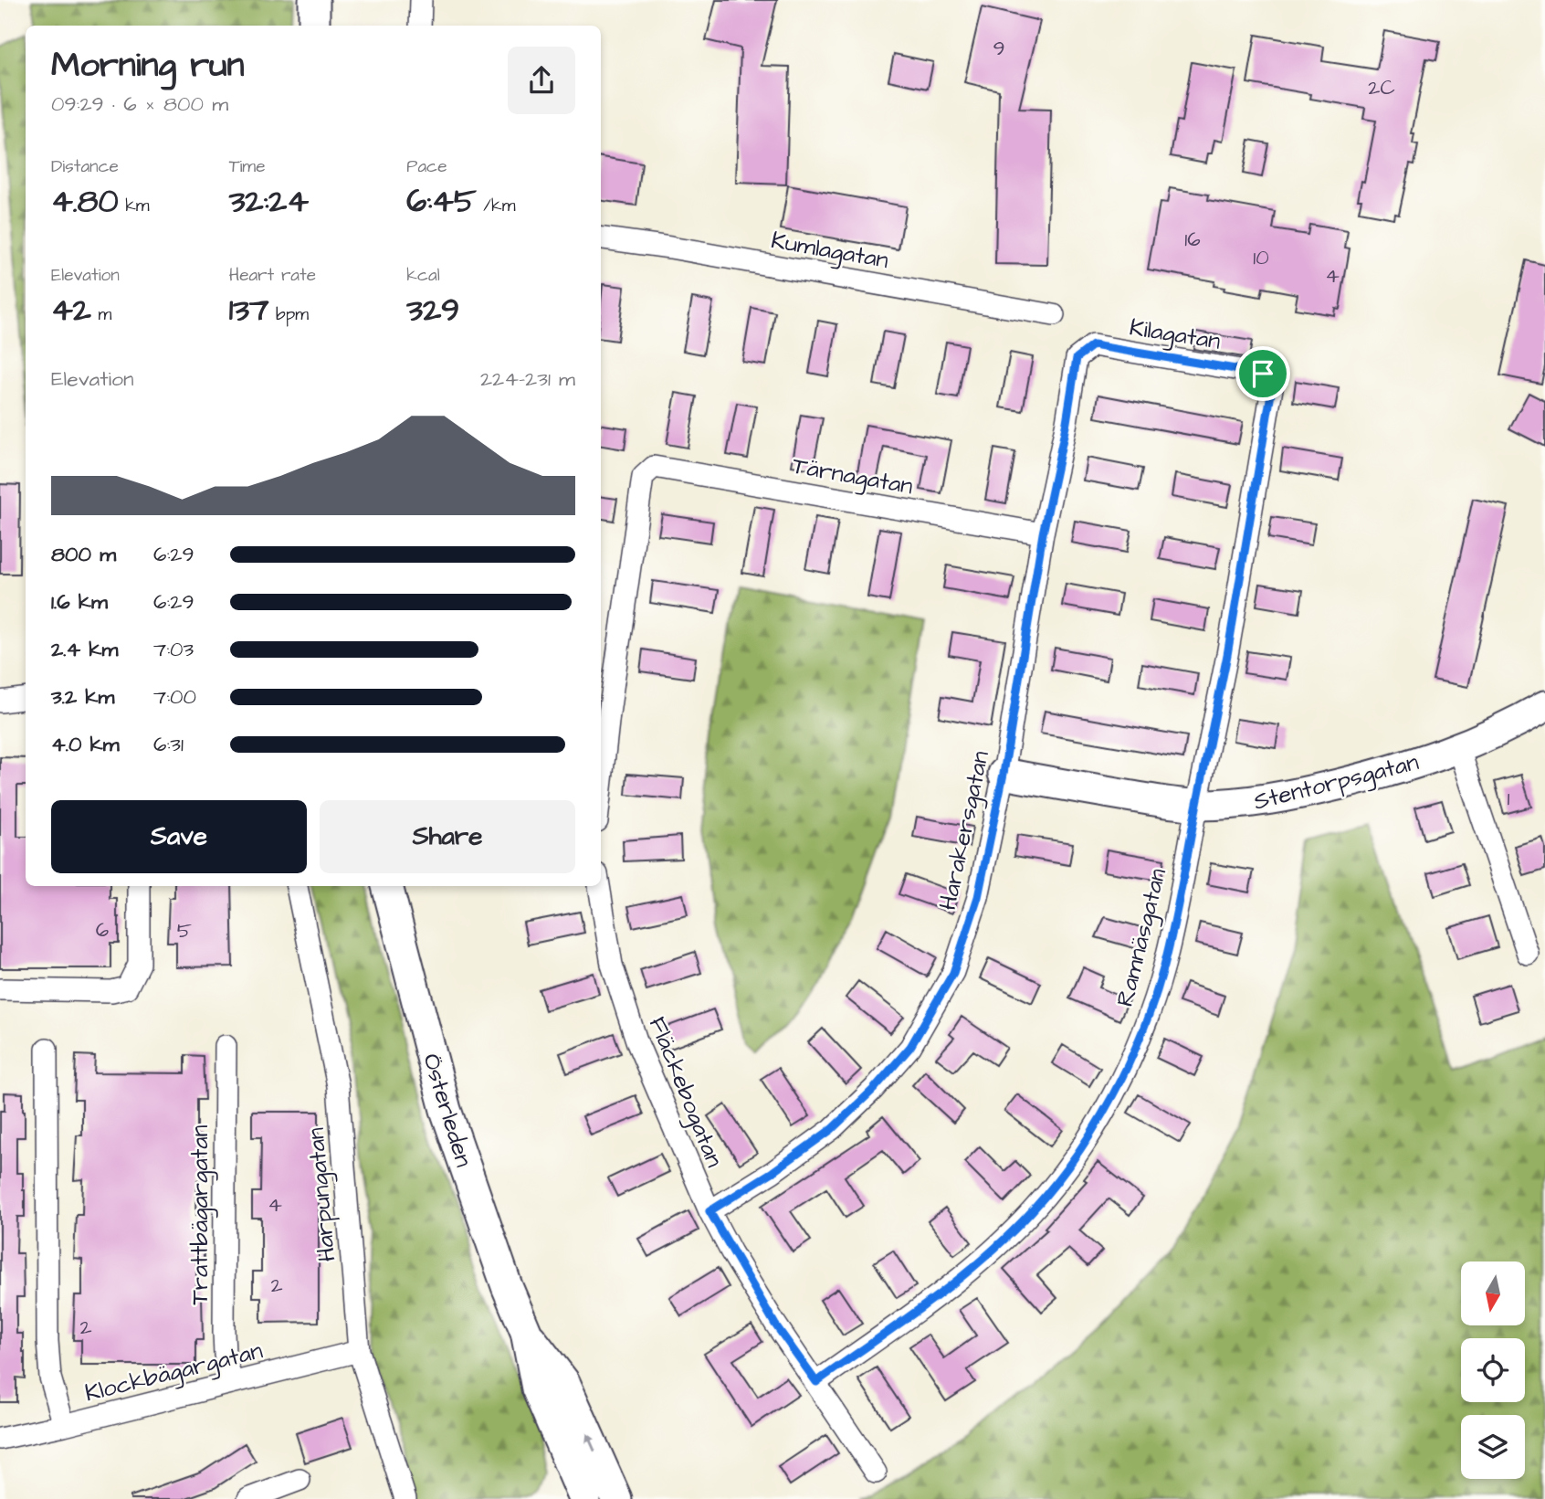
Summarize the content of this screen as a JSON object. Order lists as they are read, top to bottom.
{
  "streets": {
    "main road": ["Stentorpsgatan", "Österleden"],
    "street": [
      "Kumlagatan",
      "Kilagatan",
      "Tärnagatan",
      "Harakersgatan",
      "Ramnäsgatan",
      "Fläckebogatan",
      "Harpungatan",
      "Trattbägargatan",
      "Klockbägargatan"
    ]
  },
  "crossings": [
    ["Kilagatan", "Harakersgatan"],
    ["Kilagatan", "Ramnäsgatan"],
    ["Tärnagatan", "Harakersgatan"],
    ["Stentorpsgatan", "Harakersgatan"],
    ["Stentorpsgatan", "Ramnäsgatan"],
    ["Harakersgatan", "Fläckebogatan"],
    ["Ramnäsgatan", "Fläckebogatan"],
    ["Harpungatan", "Klockbägargatan"],
    ["Trattbägargatan", "Klockbägargatan"]
  ],
  "house_numbers": [
    "9",
    "2C",
    "16",
    "10",
    "4",
    "1",
    "6",
    "5",
    "4",
    "2",
    "2"
  ],
  "north": "bottom",
  "page": {
    "heading": ["Morning run", "09:29 · 6 × 800 m"],
    "stats": [
      ["Distance", "4.80 km"],
      ["Time", "32:24"],
      ["Pace", "6:45 /km"],
      ["Elevation", "42 m"],
      ["Heart rate", "137 bpm"],
      ["kcal", "329"]
    ],
    "chart": ["Elevation", "224–231 m"],
    "list": [
      {
        "name": "800 m",
        "note": "6:29"
      },
      {
        "name": "1.6 km",
        "note": "6:29"
      },
      {
        "name": "2.4 km",
        "note": "7:03"
      },
      {
        "name": "3.2 km",
        "note": "7:00"
      },
      {
        "name": "4.0 km",
        "note": "6:31"
      }
    ],
    "buttons": ["Save", "Share"]
  }
}
